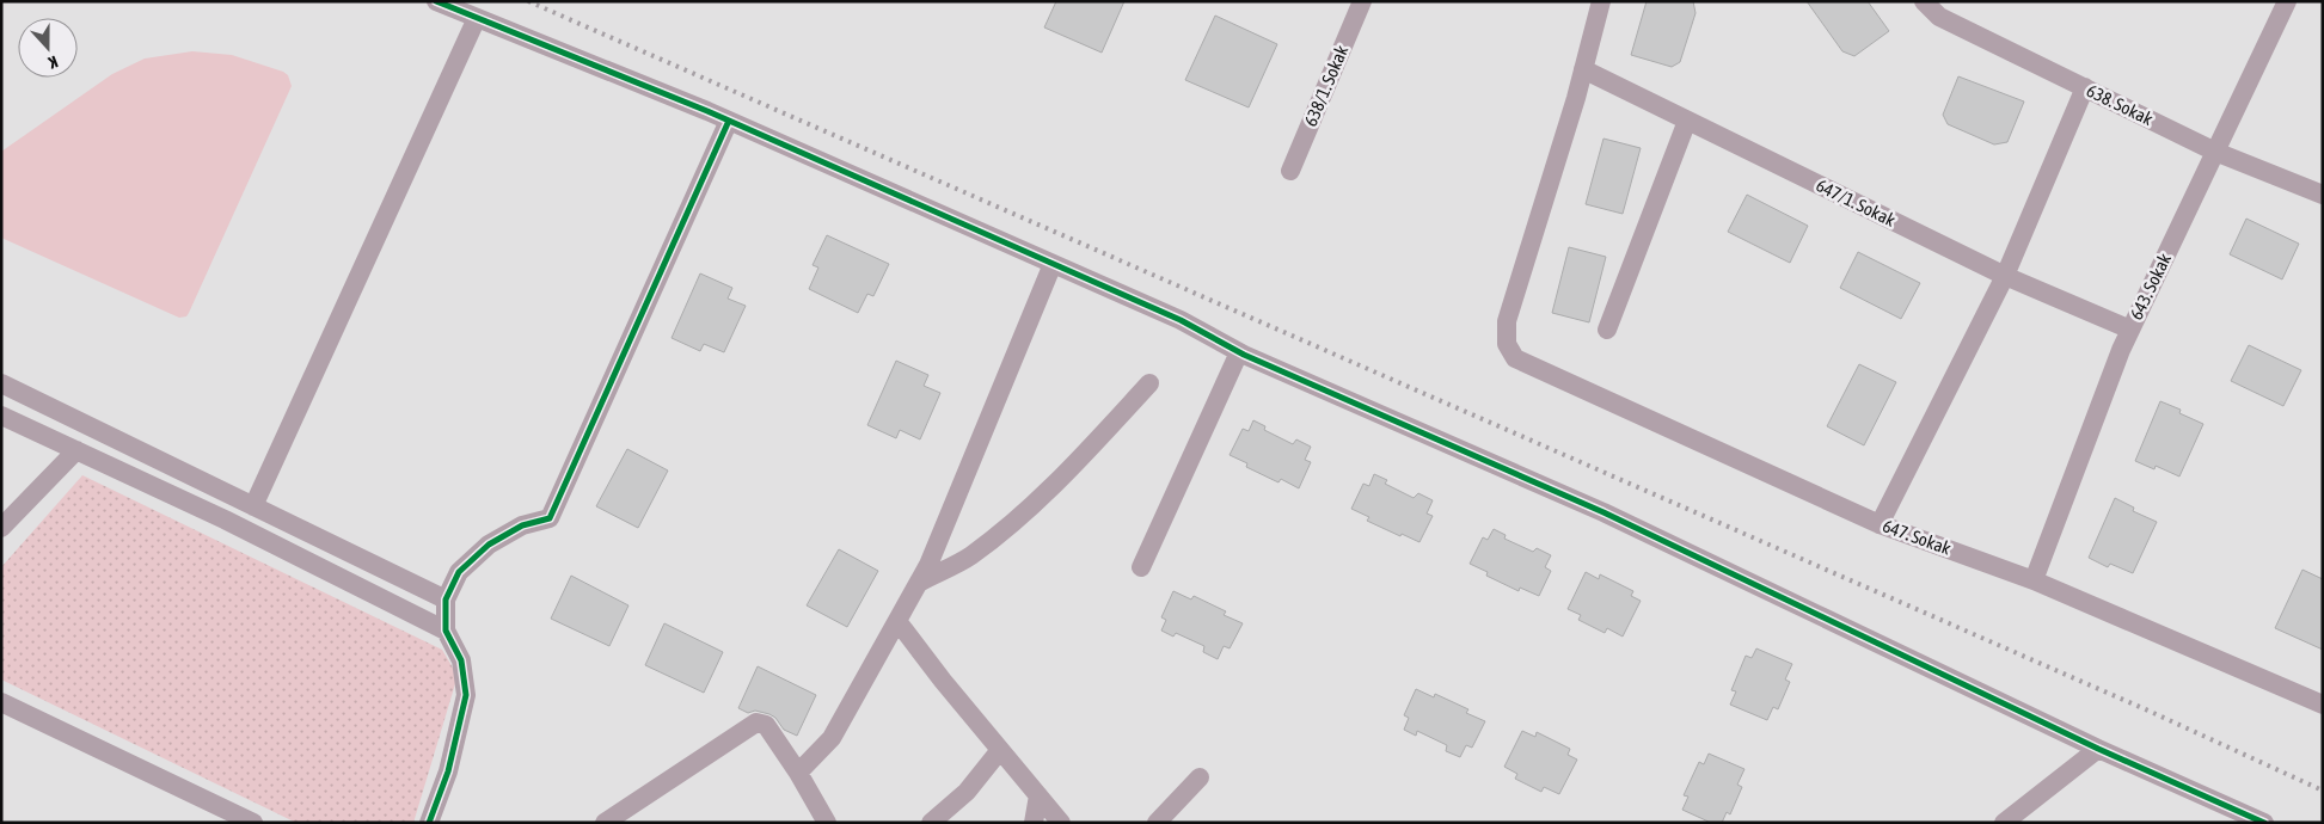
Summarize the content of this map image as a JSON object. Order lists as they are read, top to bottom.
{
  "streets": {
    "street": [
      "638/1. Sokak",
      "638. Sokak",
      "647/1. Sokak",
      "643. Sokak",
      "647. Sokak"
    ]
  },
  "crossings": [
    ["638. Sokak", "643. Sokak"],
    ["647/1. Sokak", "643. Sokak"],
    ["647/1. Sokak", "647. Sokak"],
    ["643. Sokak", "647. Sokak"]
  ],
  "north": "bottom"
}
